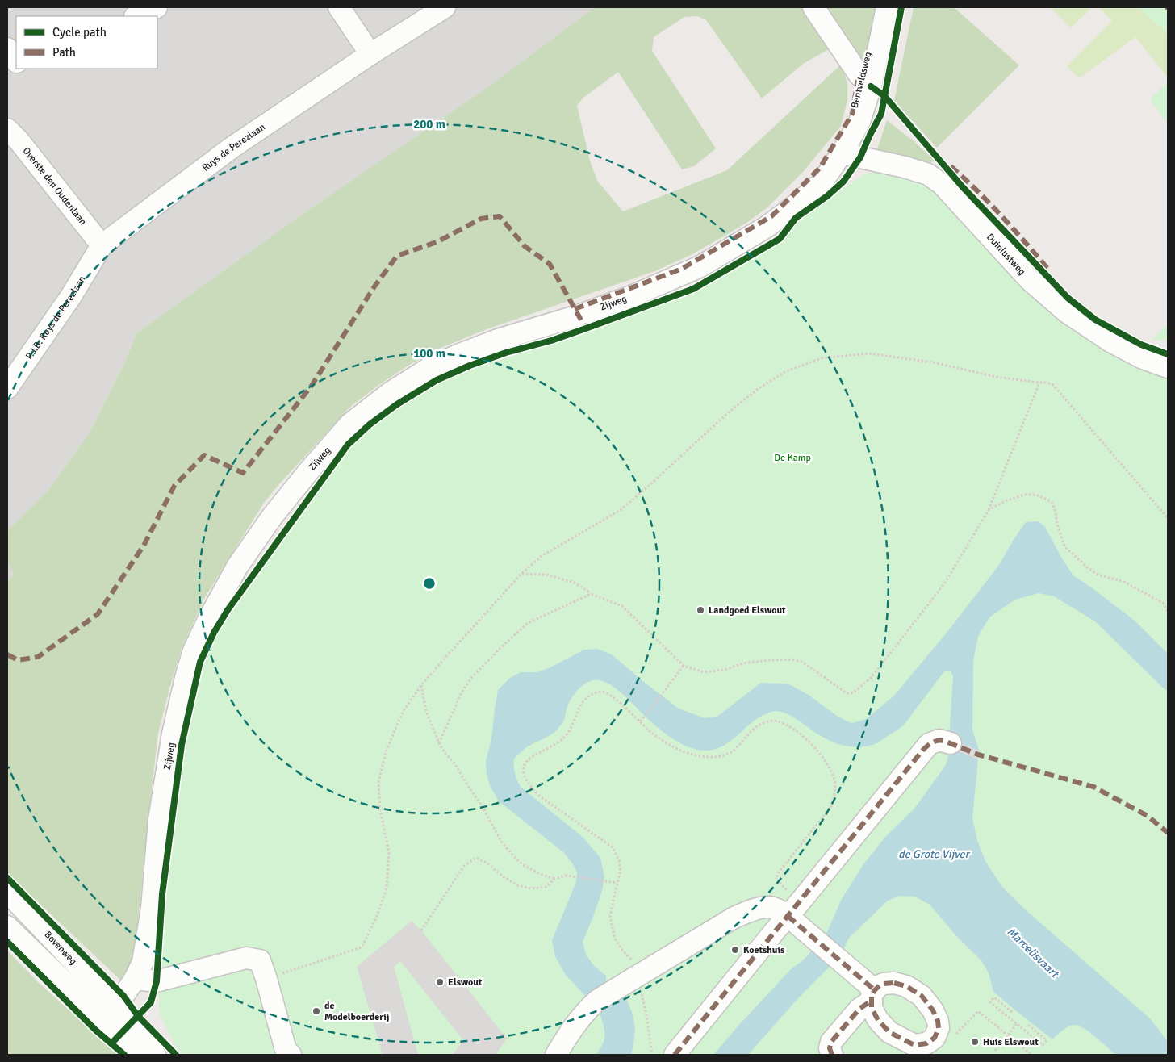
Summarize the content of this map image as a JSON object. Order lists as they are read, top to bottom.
{
  "streets": {
    "street": [
      "Bentveldsweg",
      "Ruys de Perezlaan",
      "Overste den Oudenlaan",
      "Duinlustweg",
      "Zijweg",
      "P.J.B. Ruys de Perezlaan",
      "Bovenweg"
    ]
  },
  "crossings": [
    ["Bentveldsweg", "Duinlustweg"],
    ["Bentveldsweg", "Zijweg"],
    ["Ruys de Perezlaan", "Overste den Oudenlaan"],
    ["Ruys de Perezlaan", "P.J.B. Ruys de Perezlaan"],
    ["Overste den Oudenlaan", "P.J.B. Ruys de Perezlaan"],
    ["Duinlustweg", "Zijweg"],
    ["Zijweg", "Bovenweg"]
  ],
  "water": ["de Grote Vijver", "Marcelisvaart"],
  "parks": ["De Kamp"],
  "places": [
    "Landgoed Elswout",
    "Koetshuis",
    "Elswout",
    "de Modelboerderij",
    "Huis Elswout"
  ],
  "legend": ["Cycle path", "Path"],
  "rings": ["200 m", "100 m"]
}
